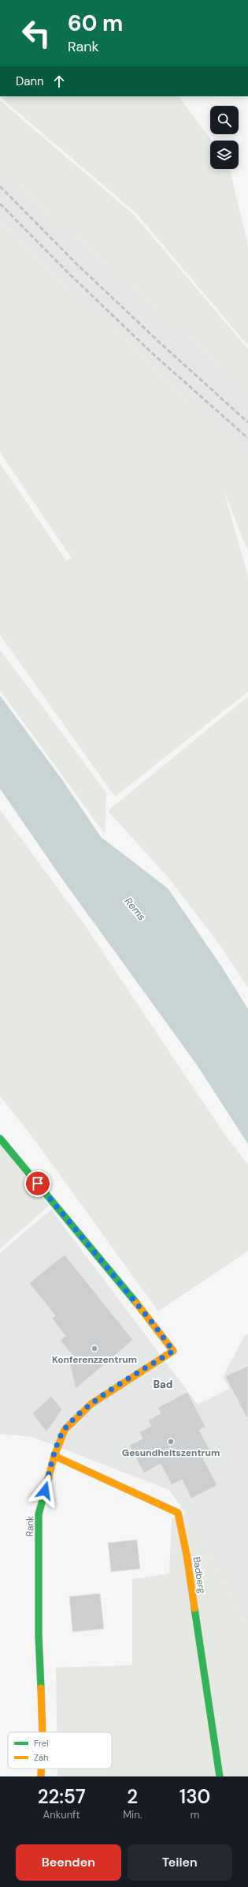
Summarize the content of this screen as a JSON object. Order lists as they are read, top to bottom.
{
  "streets": {
    "street": ["Rank", "Badberg"]
  },
  "crossings": [
    ["Rank", "Badberg"]
  ],
  "districts": ["Bad"],
  "water": ["Rems"],
  "places": ["Konferenzzentrum", "Gesundheitszentrum"],
  "legend": ["Frei", "Zäh"],
  "page": {
    "turn": ["60 m", "Rank"],
    "then": "Dann",
    "eta": [
      "22:57",
      "Ankunft",
      "2",
      "Min.",
      "130",
      "m"
    ],
    "buttons": ["Beenden", "Teilen"]
  }
}
